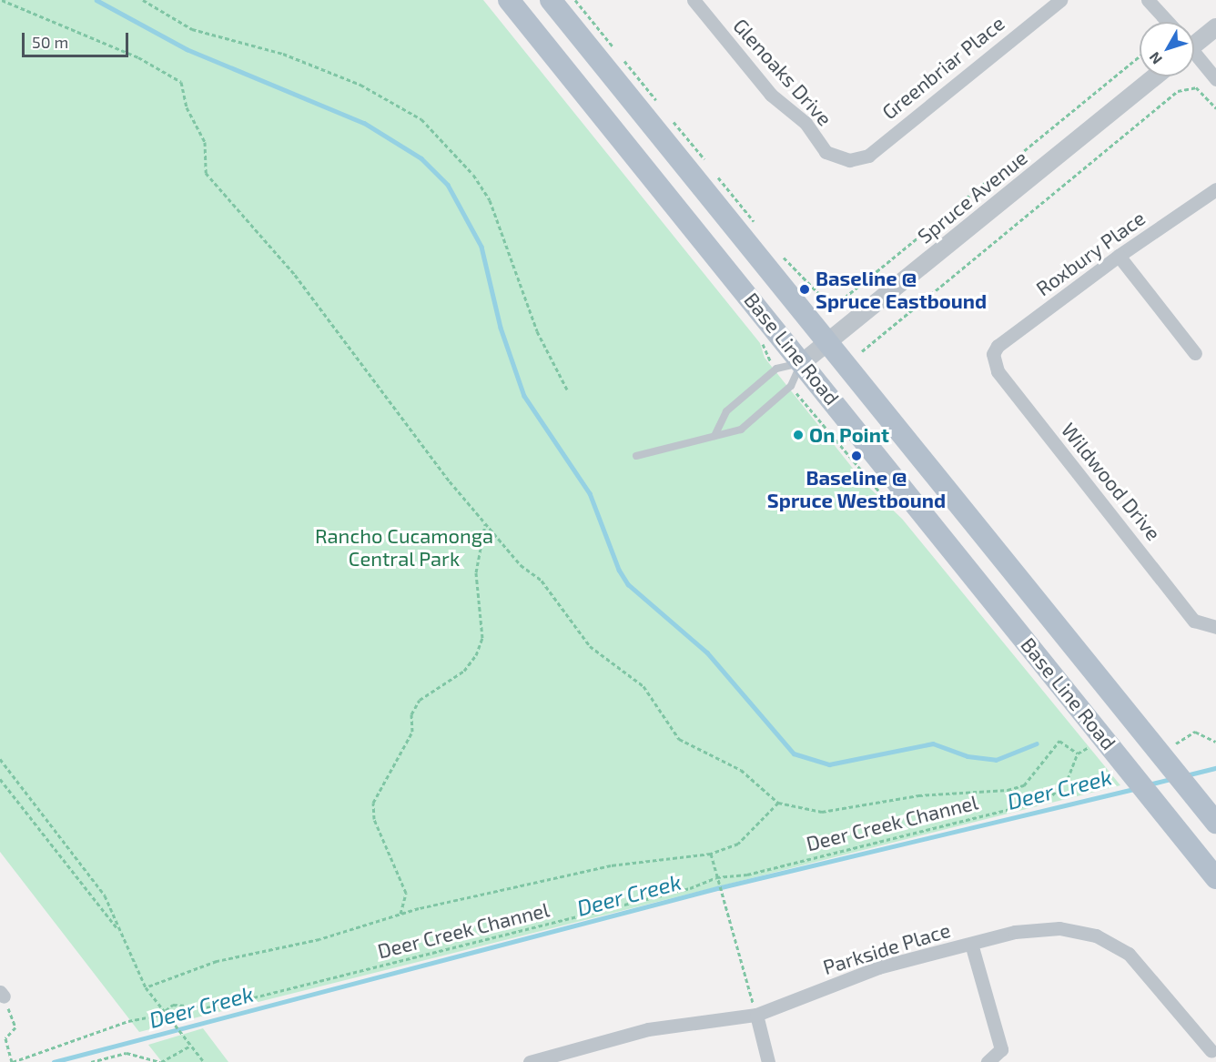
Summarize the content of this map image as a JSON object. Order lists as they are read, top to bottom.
{
  "streets": {
    "main road": ["Base Line Road"],
    "street": [
      "Greenbriar Place",
      "Glenoaks Drive",
      "Spruce Avenue",
      "Roxbury Place",
      "Wildwood Drive",
      "Parkside Place"
    ],
    "path": ["Deer Creek Channel"]
  },
  "crossings": [
    ["Greenbriar Place", "Glenoaks Drive"],
    ["Spruce Avenue", "Base Line Road"],
    ["Roxbury Place", "Wildwood Drive"]
  ],
  "water": ["Deer Creek"],
  "parks": ["Rancho Cucamonga Central Park"],
  "places": ["Baseline @ Spruce Eastbound", "On Point", "Baseline @ Spruce Westbound"],
  "scale_bar": "50 m",
  "north": "bottom left"
}
